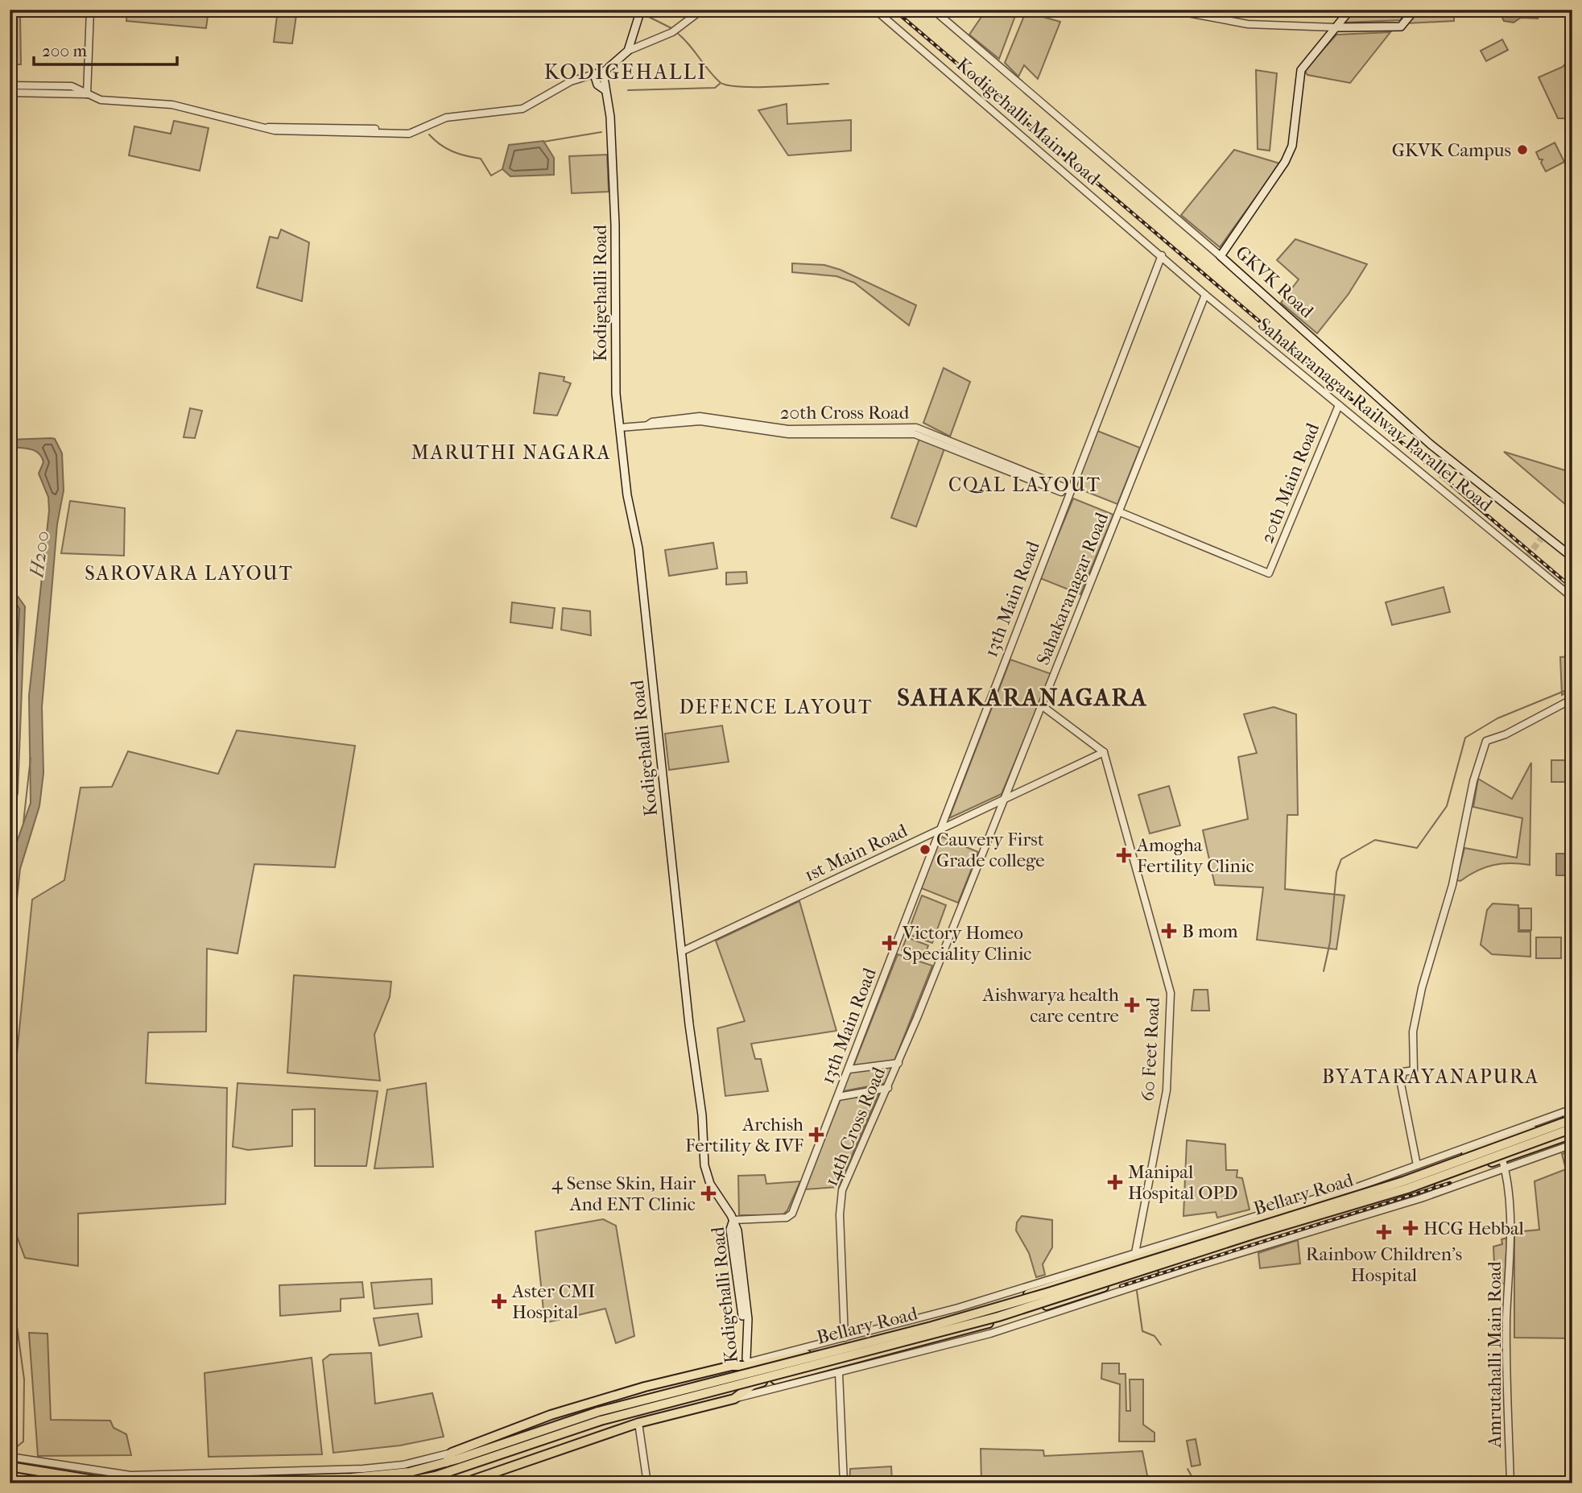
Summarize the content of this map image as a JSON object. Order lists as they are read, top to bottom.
{
  "streets": {
    "highway": ["Bellary Road"],
    "main road": ["GKVK Road", "Kodigehalli Road"],
    "street": [
      "Kodigehalli Main Road",
      "20th Cross Road",
      "Sahakaranagar Railway Parallel Road",
      "20th Main Road",
      "Sahakaranagar Road",
      "13th Main Road",
      "1st Main Road",
      "60 Feet Road",
      "14th Cross Road",
      "Amrutahalli Main Road"
    ]
  },
  "crossings": [
    ["Kodigehalli Main Road", "Sahakaranagar Railway Parallel Road"],
    ["Kodigehalli Main Road", "Sahakaranagar Road"],
    ["Kodigehalli Main Road", "13th Main Road"],
    ["Kodigehalli Road", "20th Cross Road"],
    ["Kodigehalli Road", "13th Main Road"],
    ["Kodigehalli Road", "1st Main Road"],
    ["Kodigehalli Road", "Bellary Road"],
    ["20th Cross Road", "13th Main Road"],
    ["Sahakaranagar Railway Parallel Road", "20th Main Road"],
    ["Sahakaranagar Railway Parallel Road", "Sahakaranagar Road"],
    ["20th Main Road", "Sahakaranagar Road"],
    ["Sahakaranagar Road", "1st Main Road"],
    ["Sahakaranagar Road", "14th Cross Road"],
    ["13th Main Road", "1st Main Road"],
    ["1st Main Road", "60 Feet Road"],
    ["Bellary Road", "Amrutahalli Main Road"]
  ],
  "districts": [
    "KODIGEHALLI",
    "MARUTHI NAGARA",
    "CQAL LAYOUT",
    "SAROVARA LAYOUT",
    "SAHAKARANAGARA",
    "DEFENCE LAYOUT",
    "BYATARAYANAPURA"
  ],
  "water": ["H200"],
  "places": {
    "other": ["GKVK Campus", "Cauvery First Grade college"],
    "health": [
      "Amogha Fertility Clinic",
      "B mom",
      "Victory Homeo Speciality Clinic",
      "Aishwarya health care centre",
      "Archish Fertility & IVF",
      "Manipal Hospital OPD",
      "4 Sense Skin, Hair And ENT Clinic",
      "HCG Hebbal",
      "Rainbow Children's Hospital",
      "Aster CMI Hospital"
    ]
  },
  "scale_bar": "200 m"
}
